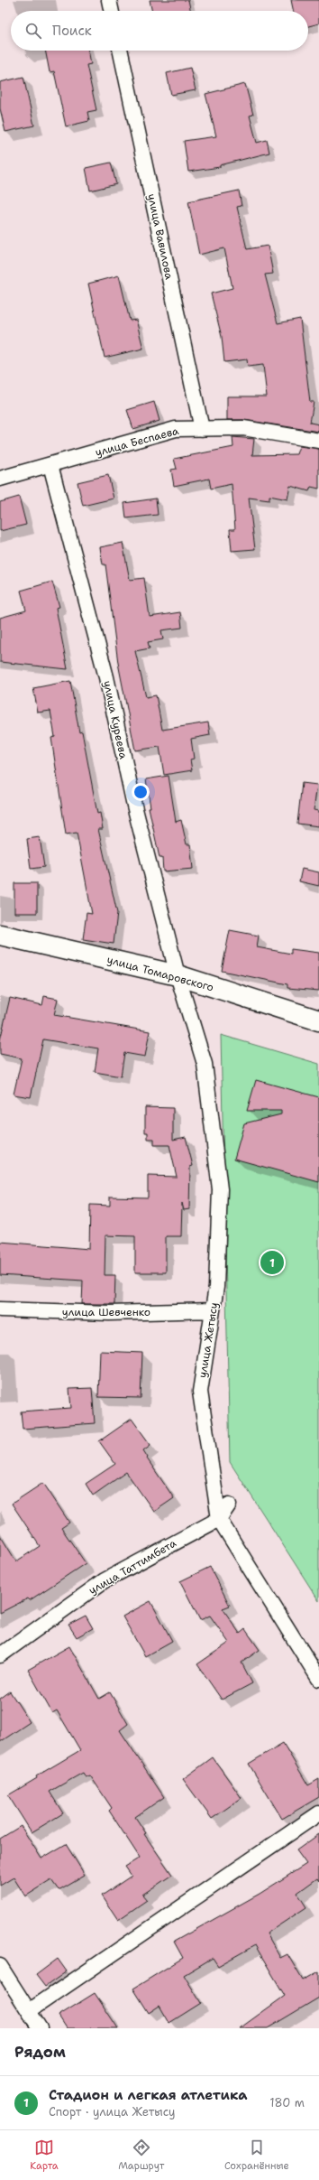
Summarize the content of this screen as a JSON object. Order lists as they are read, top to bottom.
{
  "streets": {
    "street": [
      "улица Вавилова",
      "улица Беспаева",
      "улица Куреева",
      "улица Томаровского",
      "улица Шевченко",
      "улица Жетысу",
      "улица Таттимбета"
    ]
  },
  "crossings": [
    ["улица Вавилова", "улица Беспаева"],
    ["улица Беспаева", "улица Куреева"],
    ["улица Куреева", "улица Томаровского"],
    ["улица Куреева", "улица Жетысу"],
    ["улица Томаровского", "улица Жетысу"],
    ["улица Шевченко", "улица Жетысу"],
    ["улица Жетысу", "улица Таттимбета"]
  ],
  "page": {
    "search": "Поиск",
    "pins": "1",
    "heading": "Рядом",
    "list": [
      {
        "mark": "1",
        "name": "Стадион и легкая атлетика",
        "note": "Спорт · улица Жетысу",
        "value": "180 m"
      }
    ],
    "nav": ["Карта", "Маршрут", "Сохранённые"]
  }
}
